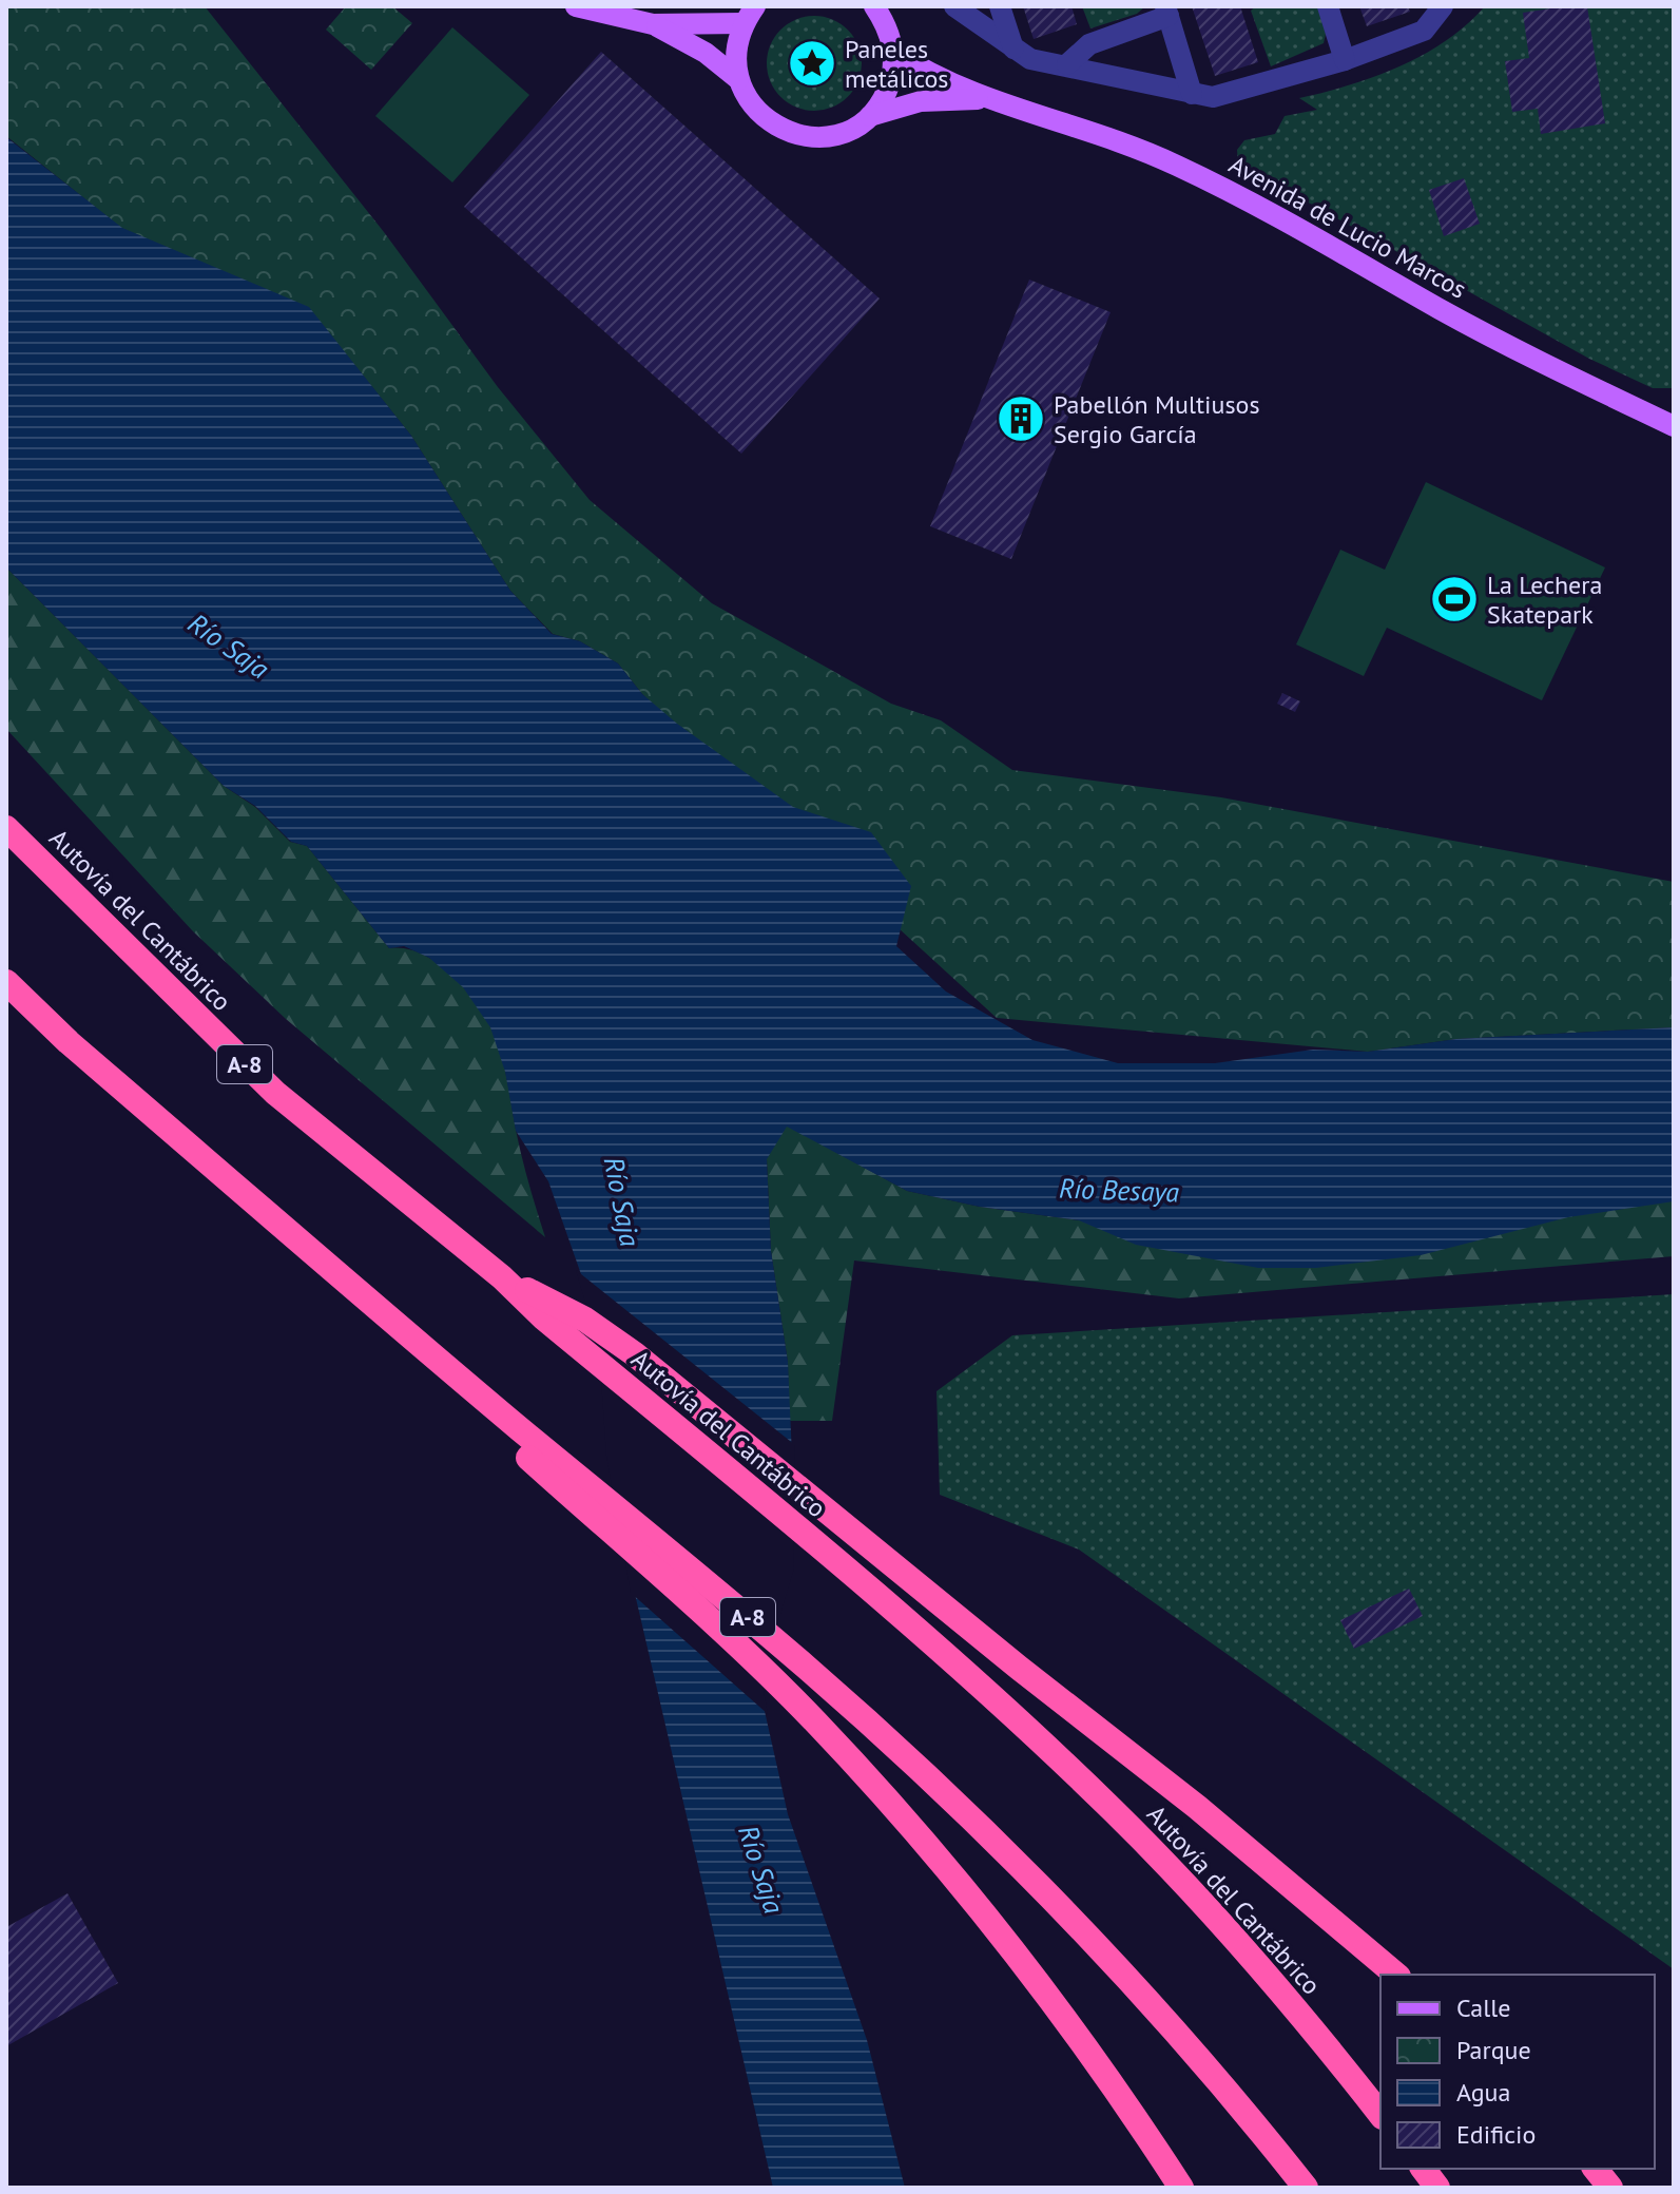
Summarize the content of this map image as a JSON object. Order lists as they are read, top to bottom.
{
  "streets": {
    "highway": ["Autovía del Cantábrico", "A-8"],
    "main road": ["Avenida de Lucio Marcos"]
  },
  "water": ["Río Saja", "Río Besaya"],
  "places": {
    "place": ["Paneles metálicos"],
    "building": ["Pabellón Multiusos Sergio García"],
    "sports": ["La Lechera Skatepark"]
  },
  "legend": [
    "Calle",
    "Parque",
    "Agua",
    "Edificio"
  ]
}
